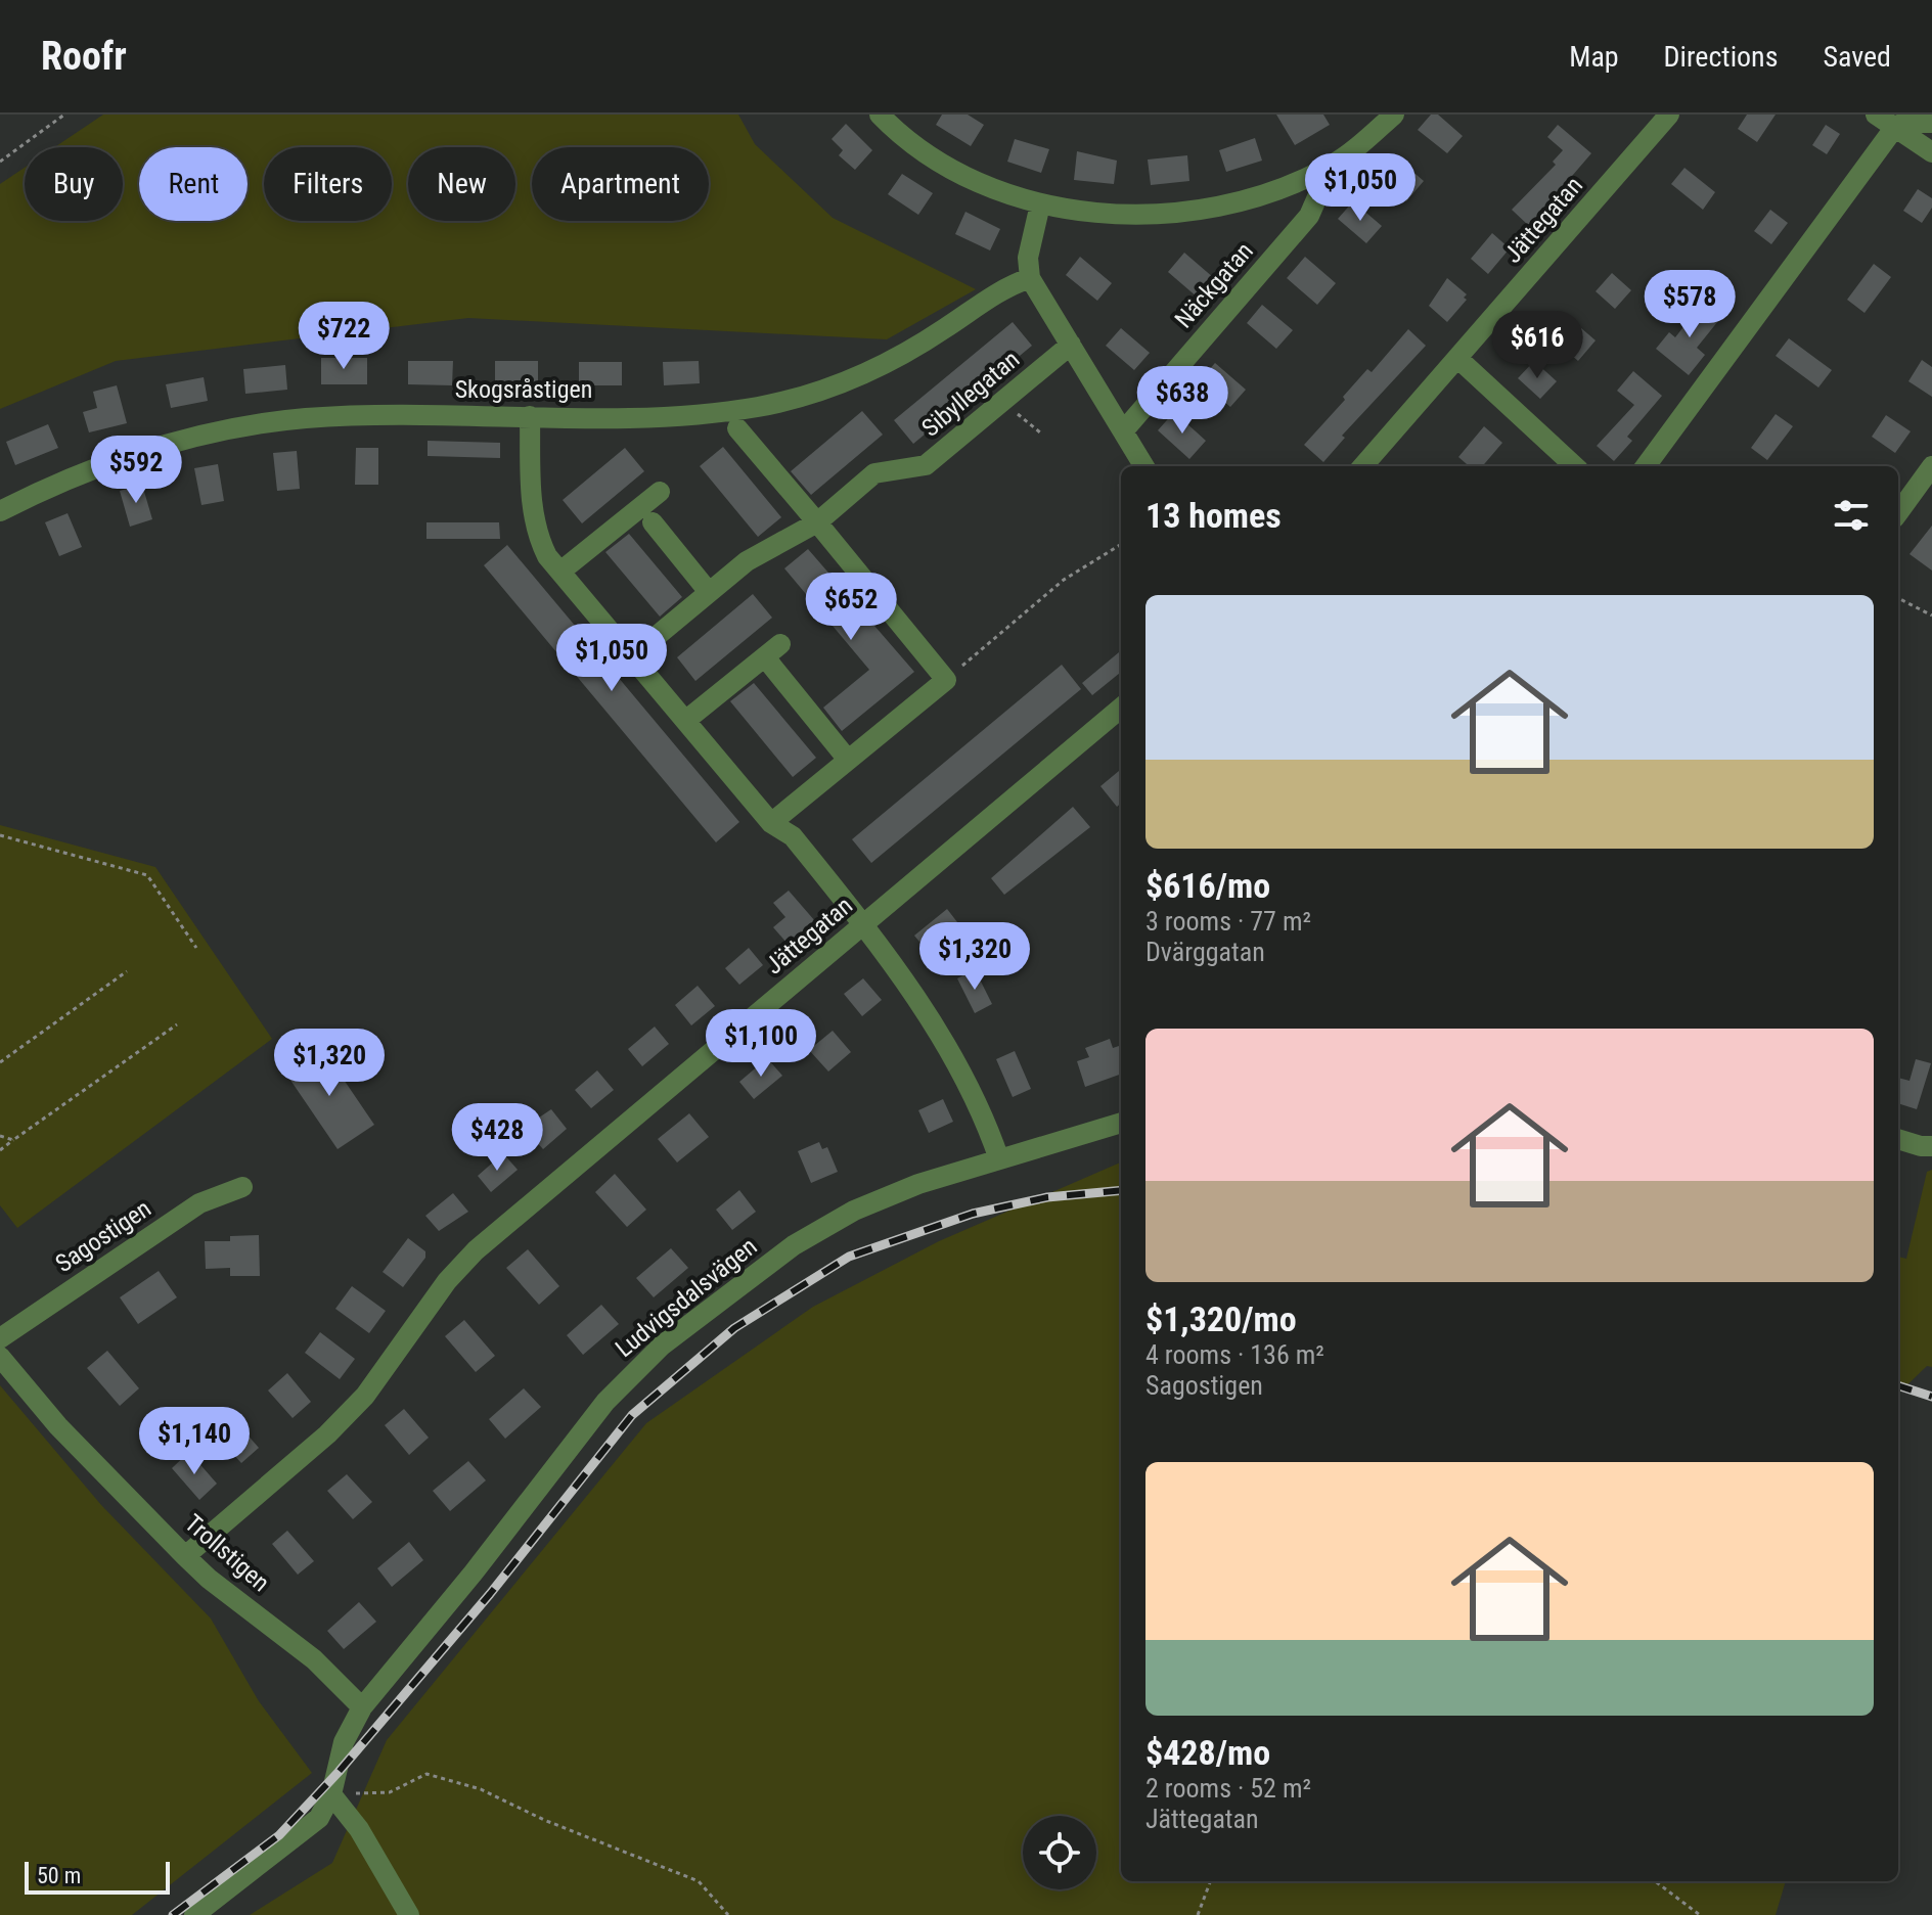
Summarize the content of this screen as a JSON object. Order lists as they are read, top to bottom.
{
  "streets": {
    "street": [
      "Jättegatan",
      "Näckgatan",
      "Skogsråstigen",
      "Sibyllegatan",
      "Sagostigen",
      "Ludvigsdalsvägen",
      "Trollstigen"
    ]
  },
  "crossings": [
    ["Jättegatan", "Trollstigen"],
    ["Ludvigsdalsvägen", "Trollstigen"]
  ],
  "scale_bar": "50 m",
  "page": {
    "header": "Roofr",
    "nav": ["Map", "Directions", "Saved"],
    "chip": [
      "Buy",
      "Rent",
      "Filters",
      "New",
      "Apartment"
    ],
    "price": [
      "$1,050",
      "$578",
      "$722",
      "$616",
      "$638",
      "$592",
      "$652",
      "$1,050",
      "$1,320",
      "$1,100",
      "$1,320",
      "$428",
      "$1,140"
    ],
    "heading": "13 homes",
    "list": [
      {
        "name": "$616/mo",
        "note": "3 rooms · 77 m² · Dvärggatan"
      },
      {
        "name": "$1,320/mo",
        "note": "4 rooms · 136 m² · Sagostigen"
      },
      {
        "name": "$428/mo",
        "note": "2 rooms · 52 m² · Jättegatan"
      }
    ],
    "scale": "50 m"
  }
}
